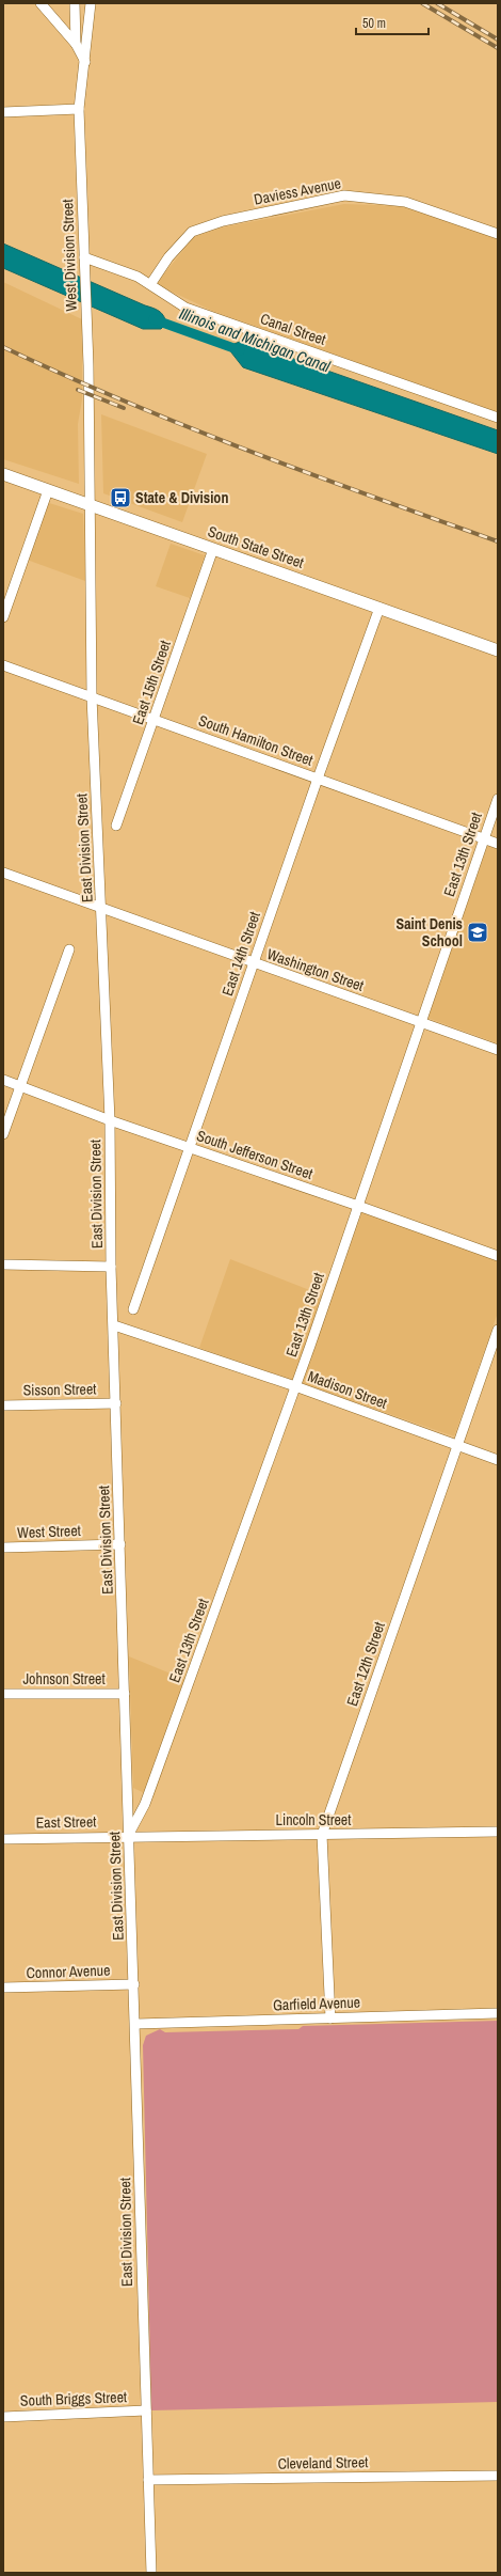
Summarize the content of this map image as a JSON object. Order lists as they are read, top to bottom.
{
  "streets": {
    "main road": ["South State Street"],
    "street": [
      "Daviess Avenue",
      "West Division Street",
      "Canal Street",
      "East 15th Street",
      "South Hamilton Street",
      "East Division Street",
      "East 13th Street",
      "East 14th Street",
      "Washington Street",
      "South Jefferson Street",
      "Sisson Street",
      "Madison Street",
      "West Street",
      "East 12th Street",
      "Johnson Street",
      "Lincoln Street",
      "East Street",
      "Connor Avenue",
      "Garfield Avenue",
      "South Briggs Street",
      "Cleveland Street"
    ]
  },
  "crossings": [
    ["Daviess Avenue", "Canal Street"],
    ["West Division Street", "Canal Street"],
    ["West Division Street", "South State Street"],
    ["West Division Street", "East Division Street"],
    ["South State Street", "East 15th Street"],
    ["South State Street", "East Division Street"],
    ["South State Street", "East 14th Street"],
    ["East 15th Street", "South Hamilton Street"],
    ["South Hamilton Street", "East Division Street"],
    ["South Hamilton Street", "East 13th Street"],
    ["South Hamilton Street", "East 14th Street"],
    ["East Division Street", "East 13th Street"],
    ["East Division Street", "Washington Street"],
    ["East Division Street", "South Jefferson Street"],
    ["East Division Street", "Sisson Street"],
    ["East Division Street", "Madison Street"],
    ["East Division Street", "West Street"],
    ["East Division Street", "Johnson Street"],
    ["East Division Street", "Lincoln Street"],
    ["East Division Street", "East Street"],
    ["East Division Street", "Connor Avenue"],
    ["East Division Street", "Garfield Avenue"],
    ["East Division Street", "South Briggs Street"],
    ["East Division Street", "Cleveland Street"],
    ["East 13th Street", "Washington Street"],
    ["East 13th Street", "South Jefferson Street"],
    ["East 13th Street", "Madison Street"],
    ["East 13th Street", "Lincoln Street"],
    ["East 13th Street", "East Street"],
    ["East 14th Street", "Washington Street"],
    ["East 14th Street", "South Jefferson Street"],
    ["Madison Street", "East 12th Street"],
    ["East 12th Street", "Lincoln Street"],
    ["East 12th Street", "Garfield Avenue"],
    ["Lincoln Street", "East Street"]
  ],
  "water": ["Illinois and Michigan Canal"],
  "places": {
    "bus stop": ["State & Division"],
    "school or university": ["Saint Denis School"]
  },
  "scale_bar": "50 m"
}
